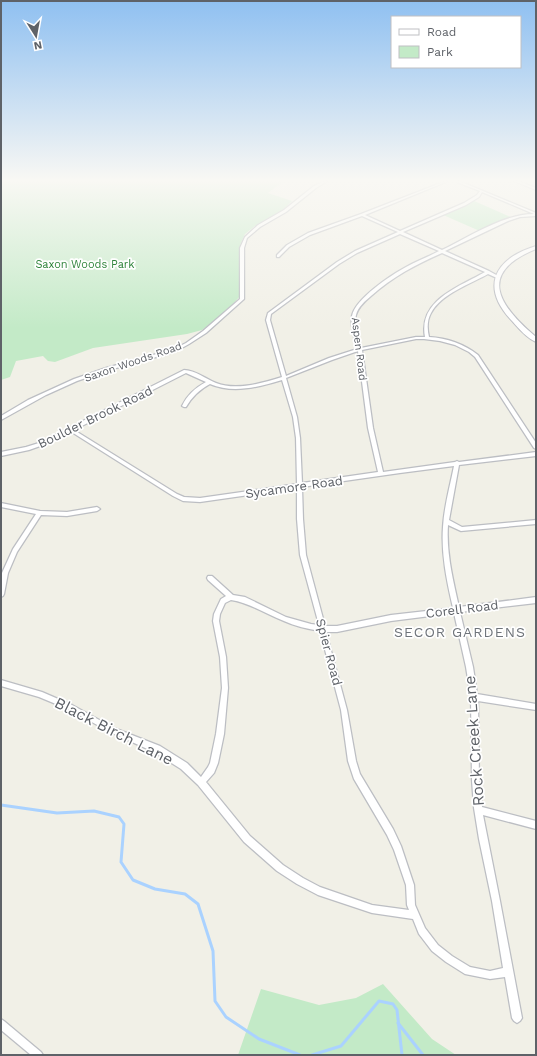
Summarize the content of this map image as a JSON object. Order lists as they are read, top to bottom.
{
  "streets": {
    "street": [
      "Aspen Road",
      "Saxon Woods Road",
      "Boulder Brook Road",
      "Sycamore Road",
      "Corell Road",
      "Spier Road",
      "Black Birch Lane",
      "Rock Creek Lane"
    ]
  },
  "crossings": [
    ["Aspen Road", "Sycamore Road"],
    ["Boulder Brook Road", "Sycamore Road"],
    ["Sycamore Road", "Spier Road"],
    ["Sycamore Road", "Rock Creek Lane"],
    ["Corell Road", "Spier Road"],
    ["Corell Road", "Rock Creek Lane"],
    ["Spier Road", "Black Birch Lane"]
  ],
  "districts": ["SECOR GARDENS"],
  "parks": ["Saxon Woods Park"],
  "legend": ["Road", "Park"],
  "north": "bottom"
}
